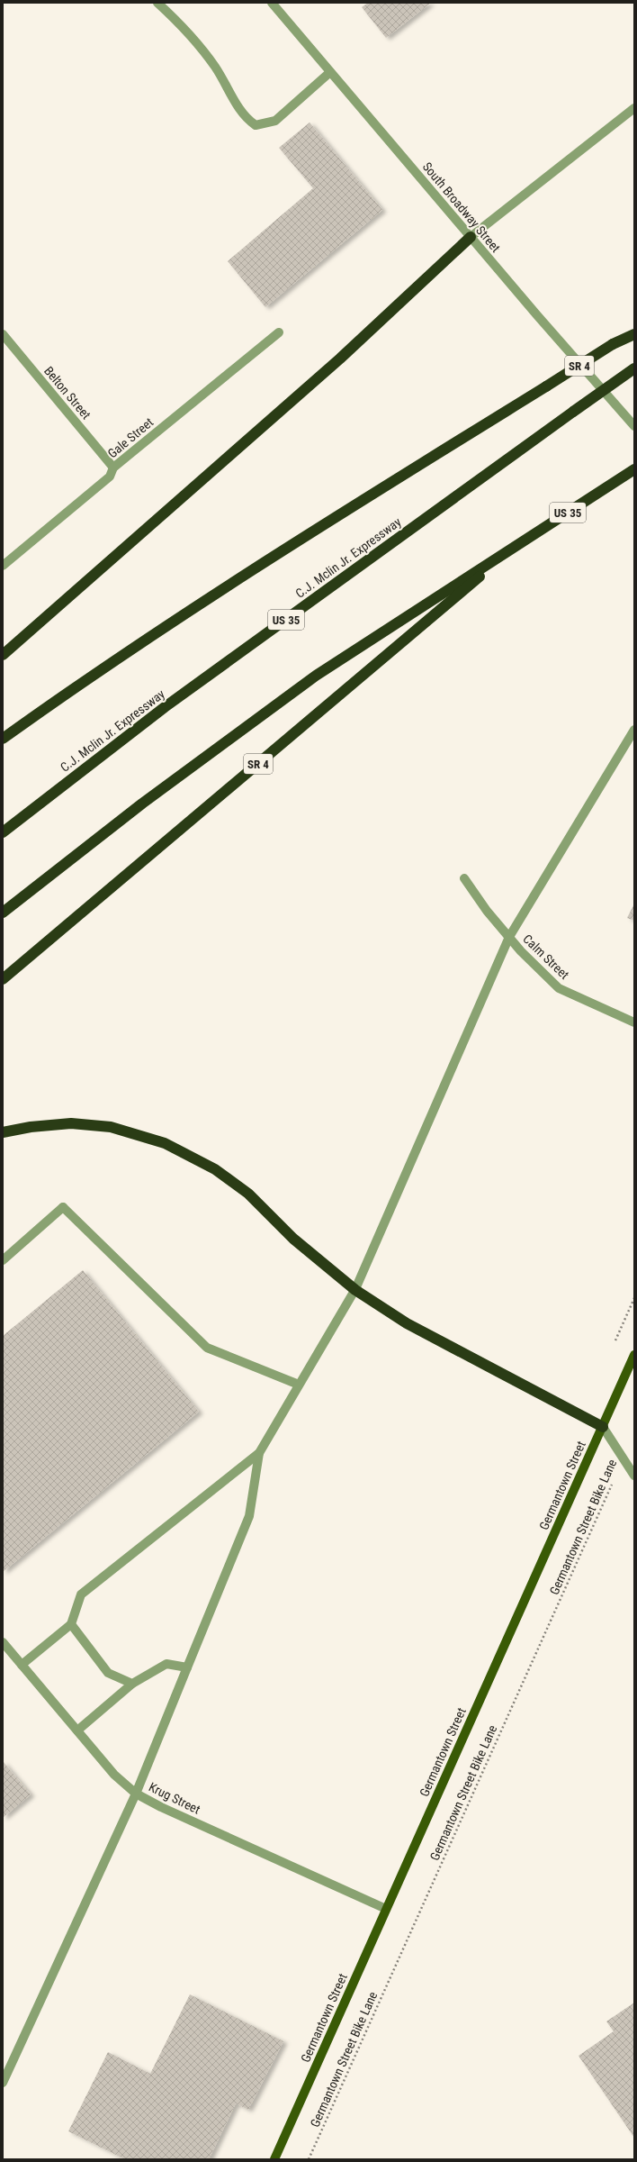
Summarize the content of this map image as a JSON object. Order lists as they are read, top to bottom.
{
  "streets": {
    "highway": ["SR 4", "US 35", "C.J. Mclin Jr. Expressway"],
    "main road": ["Germantown Street"],
    "street": [
      "South Broadway Street",
      "Belton Street",
      "Gale Street",
      "Calm Street",
      "Krug Street"
    ],
    "path": ["Germantown Street Bike Lane"]
  },
  "crossings": [
    ["SR 4", "US 35"],
    ["Belton Street", "Gale Street"],
    ["Germantown Street", "Krug Street"]
  ]
}
